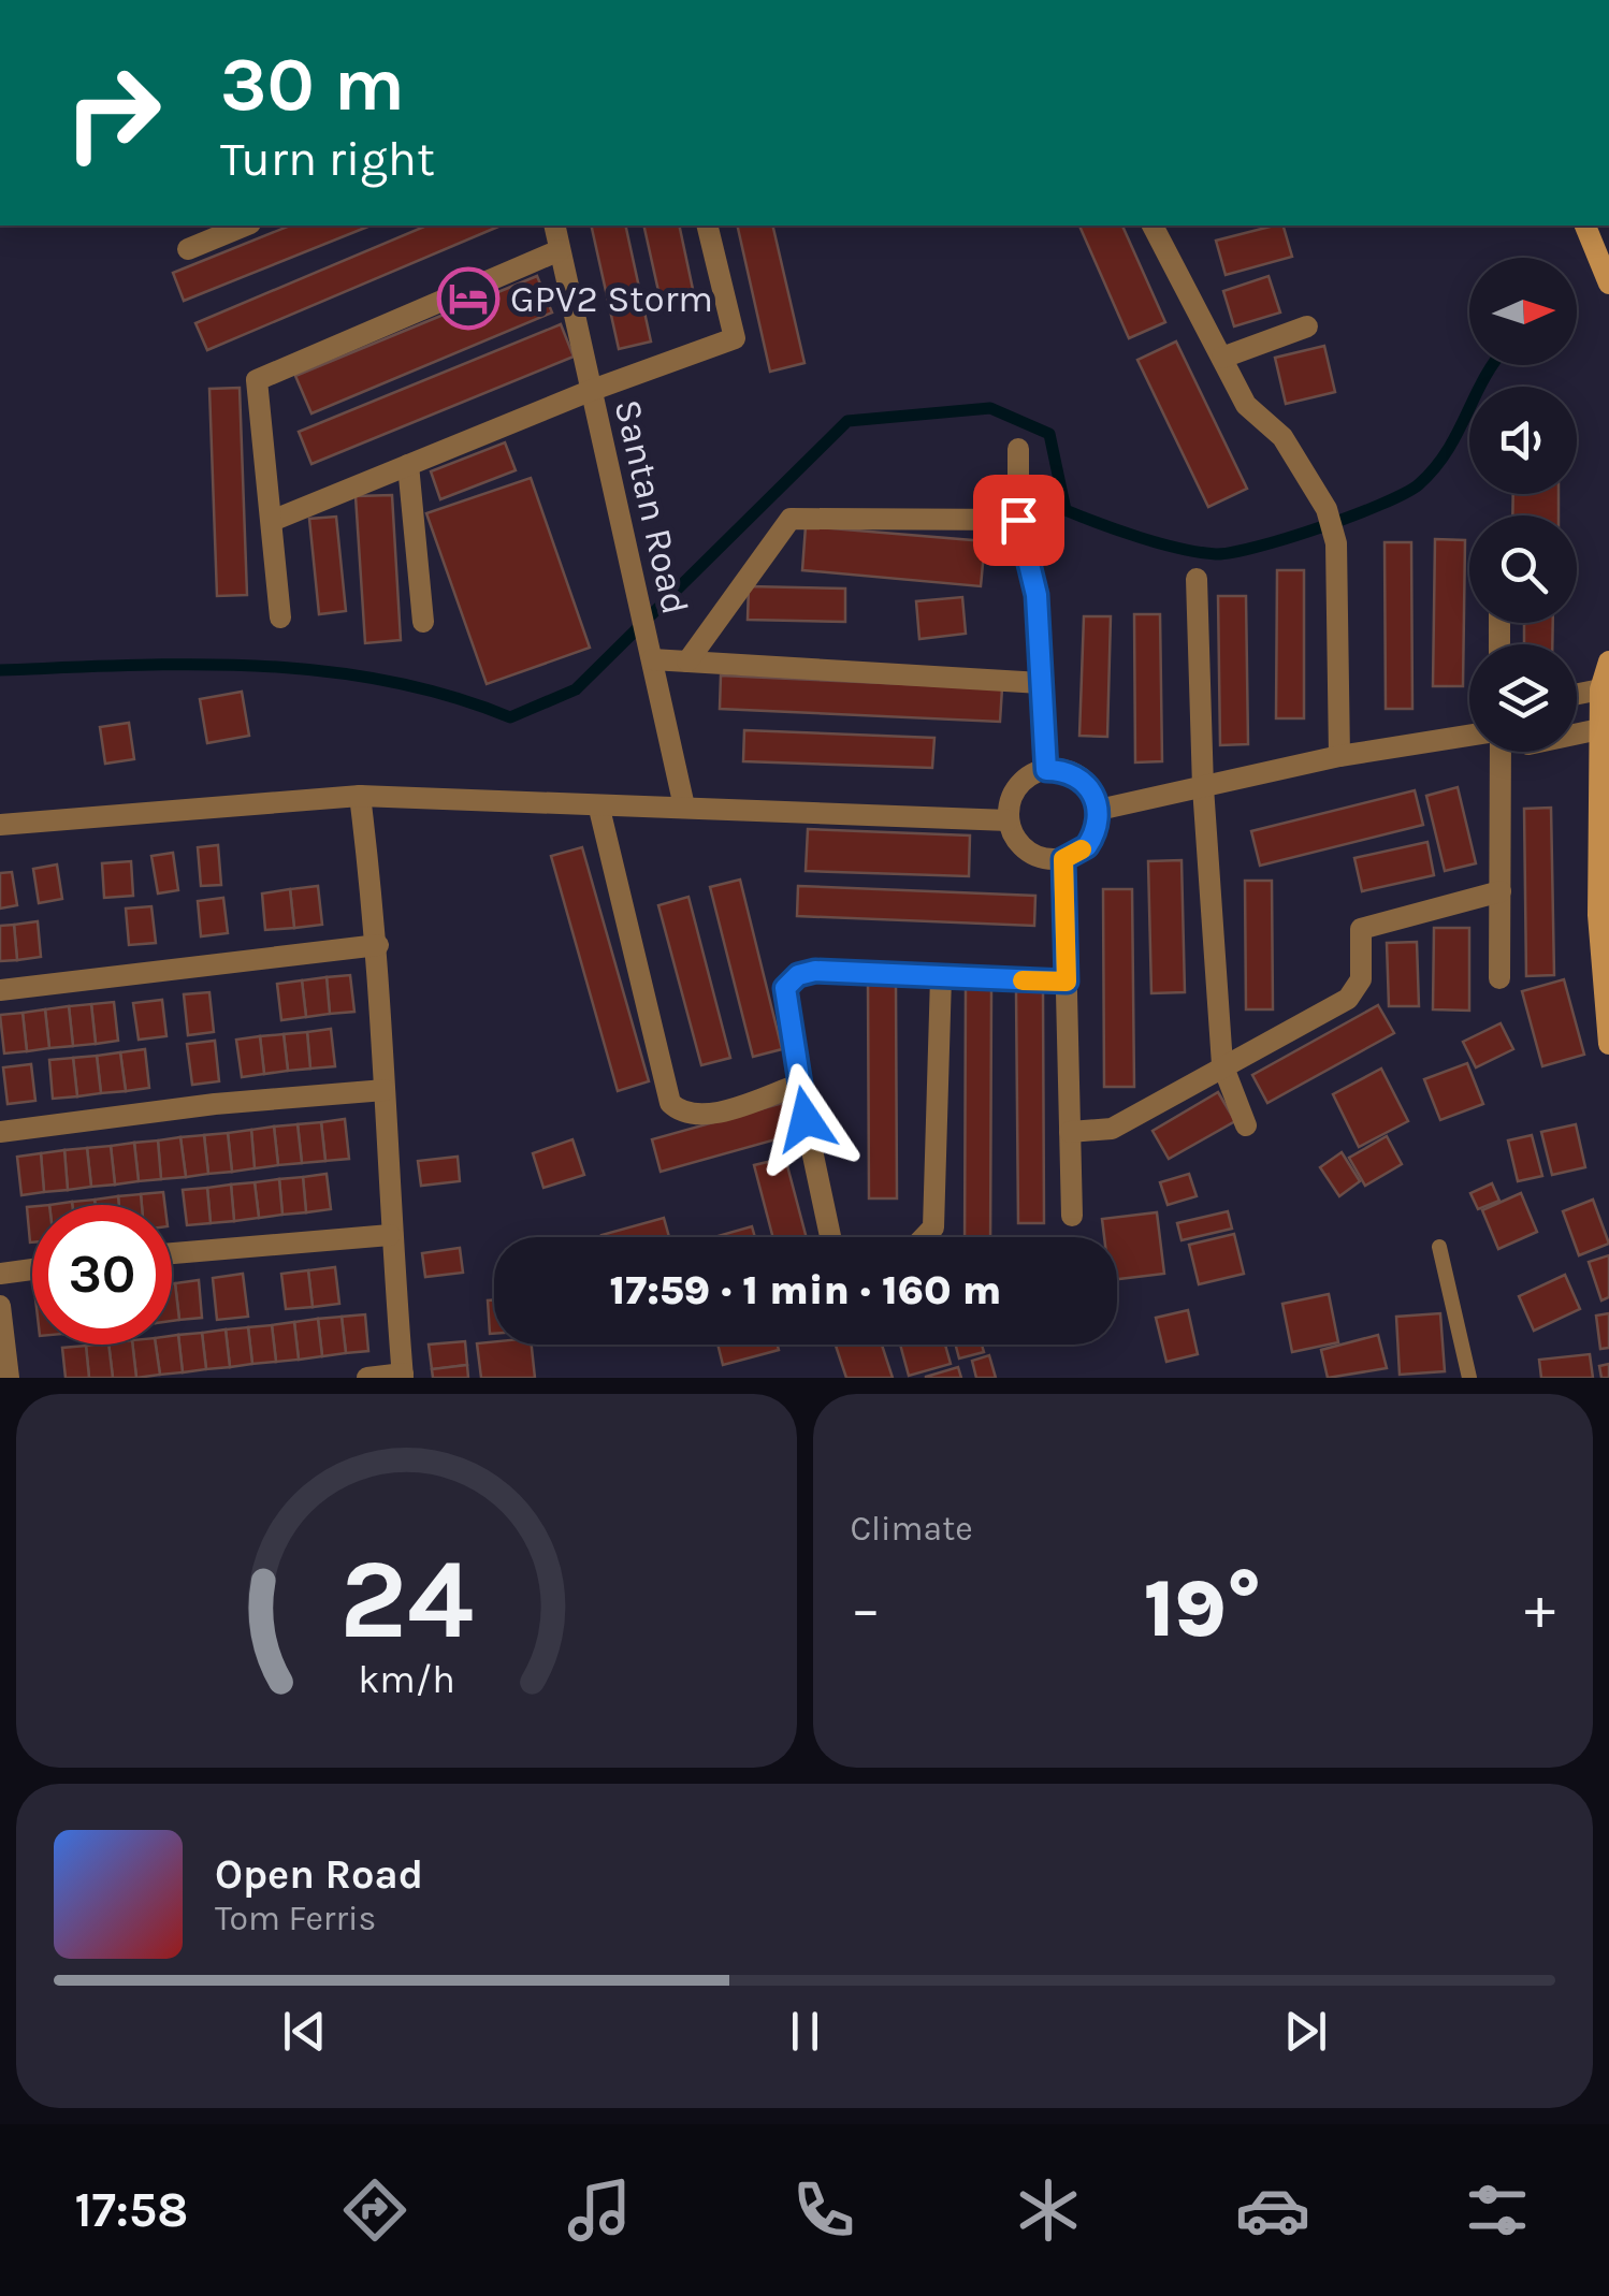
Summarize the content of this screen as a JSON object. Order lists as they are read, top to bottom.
{
  "streets": {
    "street": ["Santan Road"]
  },
  "places": {
    "hotel": ["GPV2 Storm"]
  },
  "north": "right",
  "page": {
    "turn": ["30 m", "Turn right"],
    "limit": "30",
    "trip": "17:59 · 1 min · 160 m",
    "tile": "Climate",
    "heat": ["−", "19°", "+"],
    "song": ["Open Road", "Tom Ferris"],
    "tabs": "17:58",
    "gauge": ["24", "km/h"]
  }
}
